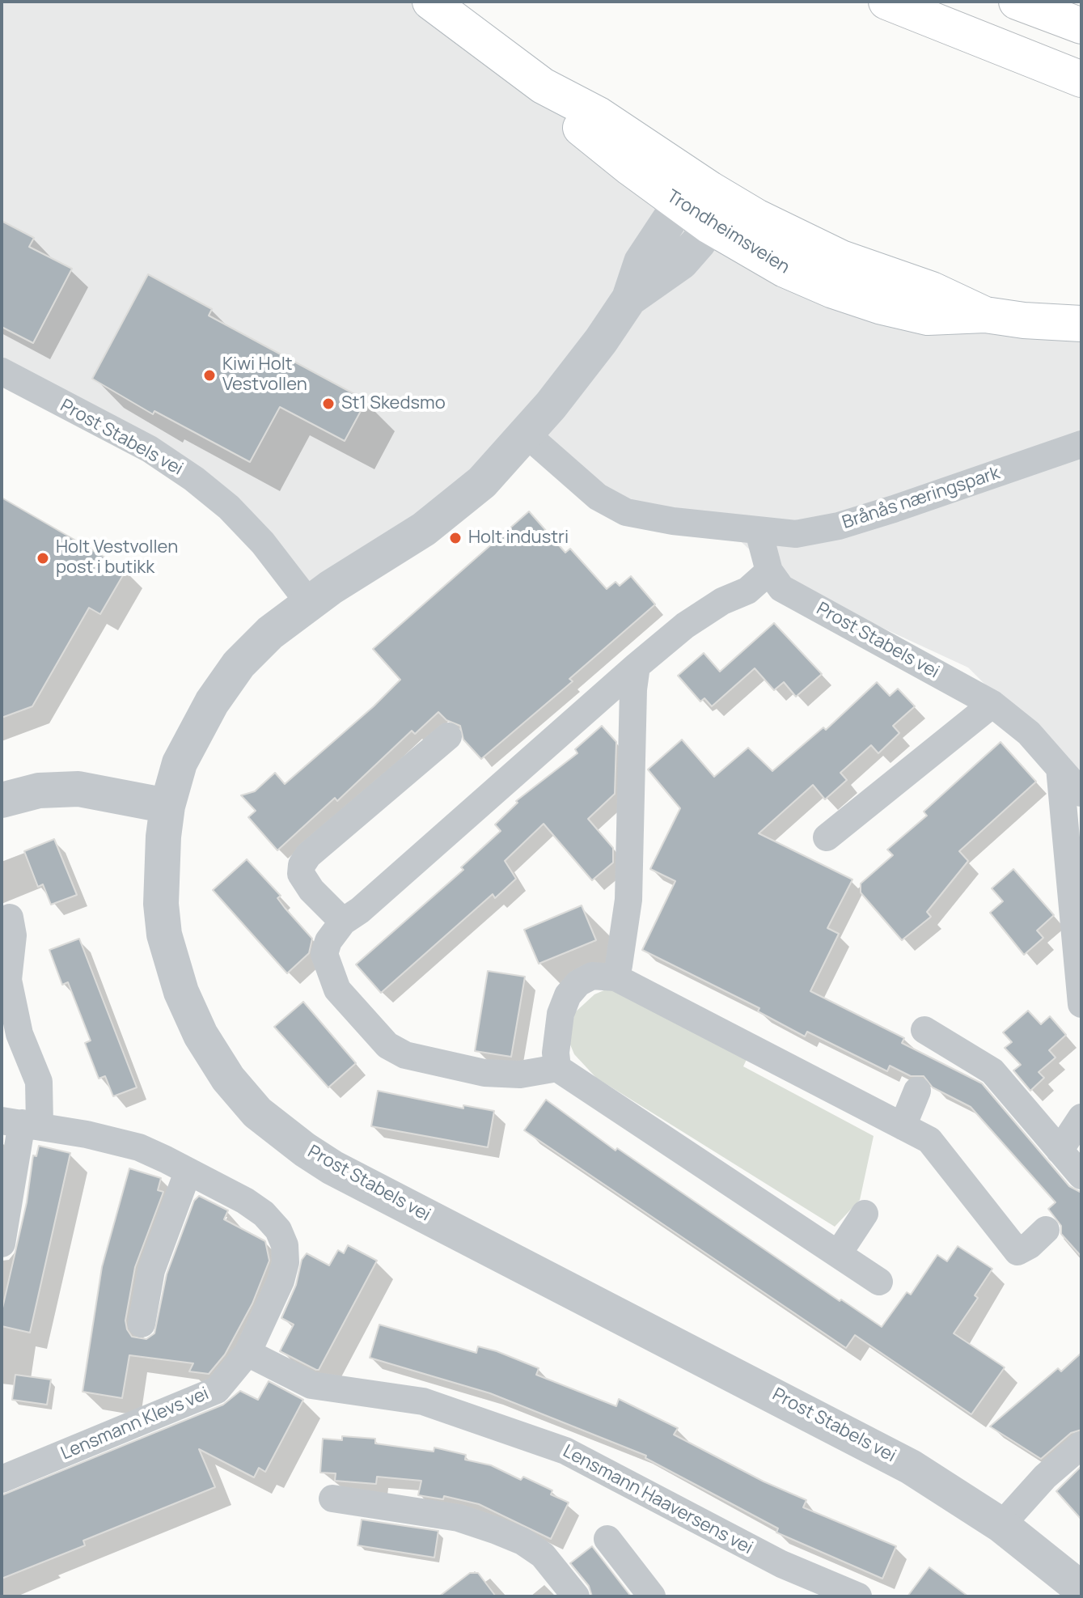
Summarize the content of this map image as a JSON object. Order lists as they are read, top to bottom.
{
  "streets": {
    "main road": ["Trondheimsveien"],
    "street": [
      "Prost Stabels vei",
      "Brånås næringspark",
      "Lensmann Klevs vei",
      "Lensmann Haaversens vei"
    ]
  },
  "crossings": [
    ["Trondheimsveien", "Prost Stabels vei"],
    ["Prost Stabels vei", "Brånås næringspark"],
    ["Lensmann Klevs vei", "Lensmann Haaversens vei"]
  ],
  "places": [
    "Kiwi Holt Vestvollen",
    "St1 Skedsmo",
    "Holt industri",
    "Holt Vestvollen post i butikk"
  ]
}
